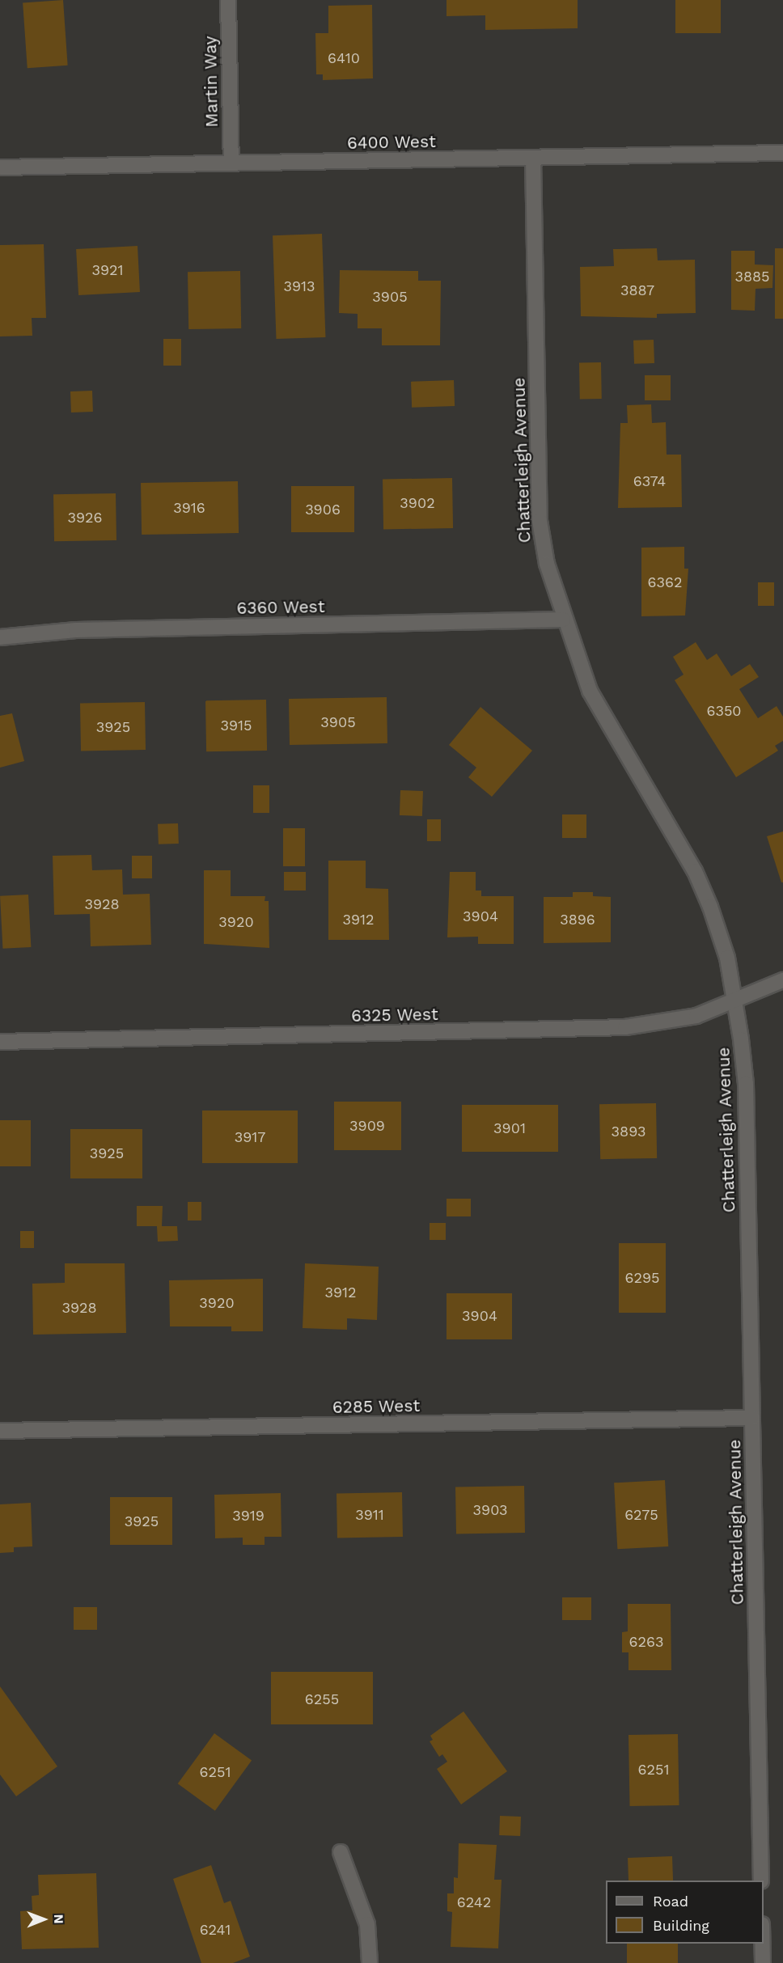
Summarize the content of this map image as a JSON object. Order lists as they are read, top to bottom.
{
  "streets": {
    "street": [
      "Martin Way",
      "6400 West",
      "Chatterleigh Avenue",
      "6360 West",
      "6325 West",
      "6285 West"
    ]
  },
  "crossings": [
    ["Martin Way", "6400 West"],
    ["6400 West", "Chatterleigh Avenue"],
    ["Chatterleigh Avenue", "6360 West"],
    ["Chatterleigh Avenue", "6325 West"],
    ["Chatterleigh Avenue", "6285 West"]
  ],
  "house_numbers": [
    "6410",
    "3921",
    "3885",
    "3913",
    "3887",
    "3905",
    "6374",
    "3902",
    "3916",
    "3906",
    "3926",
    "6362",
    "6350",
    "3905",
    "3915",
    "3925",
    "3928",
    "3904",
    "3912",
    "3896",
    "3920",
    "3909",
    "3901",
    "3893",
    "3917",
    "3925",
    "6295",
    "3912",
    "3920",
    "3928",
    "3904",
    "3903",
    "3911",
    "6275",
    "3919",
    "3925",
    "6263",
    "6255",
    "6251",
    "6251",
    "6242",
    "6241"
  ],
  "legend": ["Road", "Building"],
  "north": "right"
}
